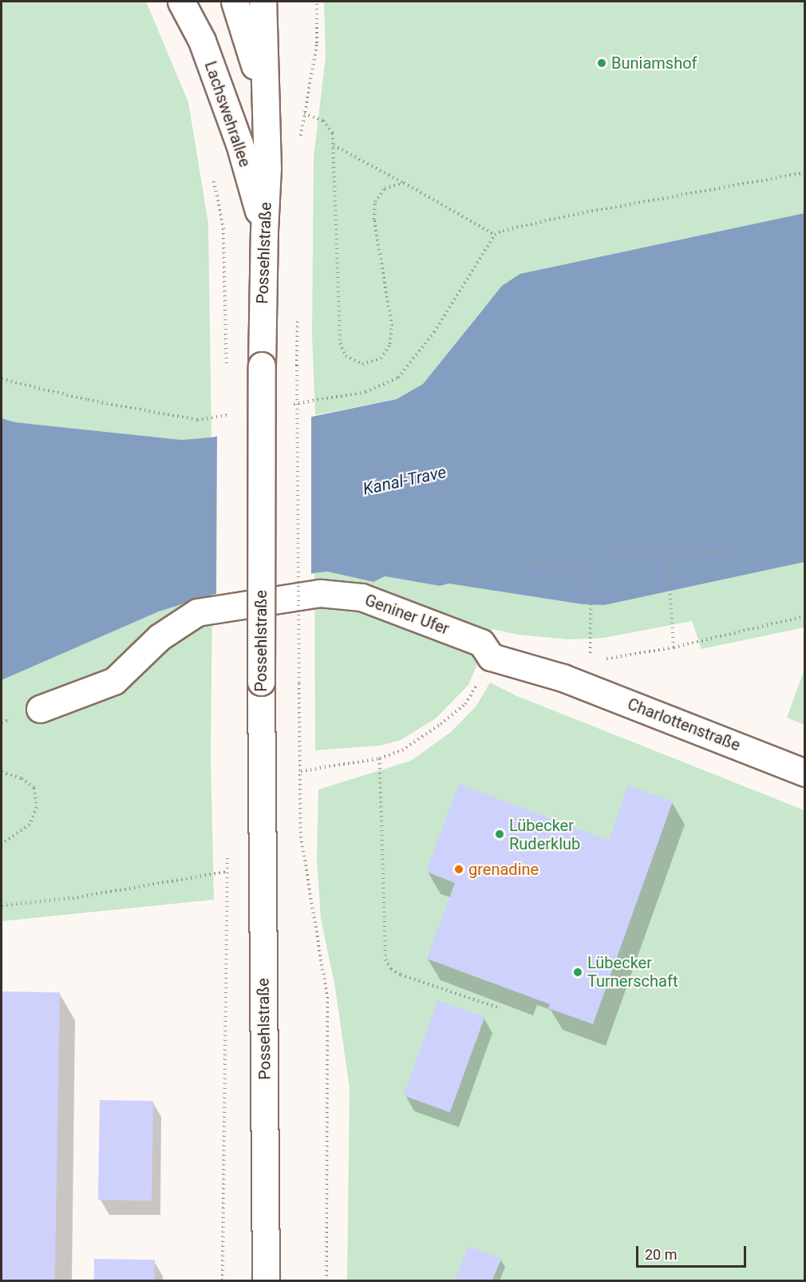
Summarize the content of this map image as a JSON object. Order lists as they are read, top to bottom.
{
  "streets": {
    "main road": [
      "Lachswehrallee",
      "Possehlstraße",
      "Geniner Ufer",
      "Charlottenstraße"
    ]
  },
  "crossings": [
    ["Lachswehrallee", "Possehlstraße"],
    ["Geniner Ufer", "Charlottenstraße"]
  ],
  "water": ["Kanal-Trave"],
  "places": [
    "Buniamshof",
    "Lübecker Ruderklub",
    "grenadine",
    "Lübecker Turnerschaft"
  ],
  "scale_bar": "20 m"
}
